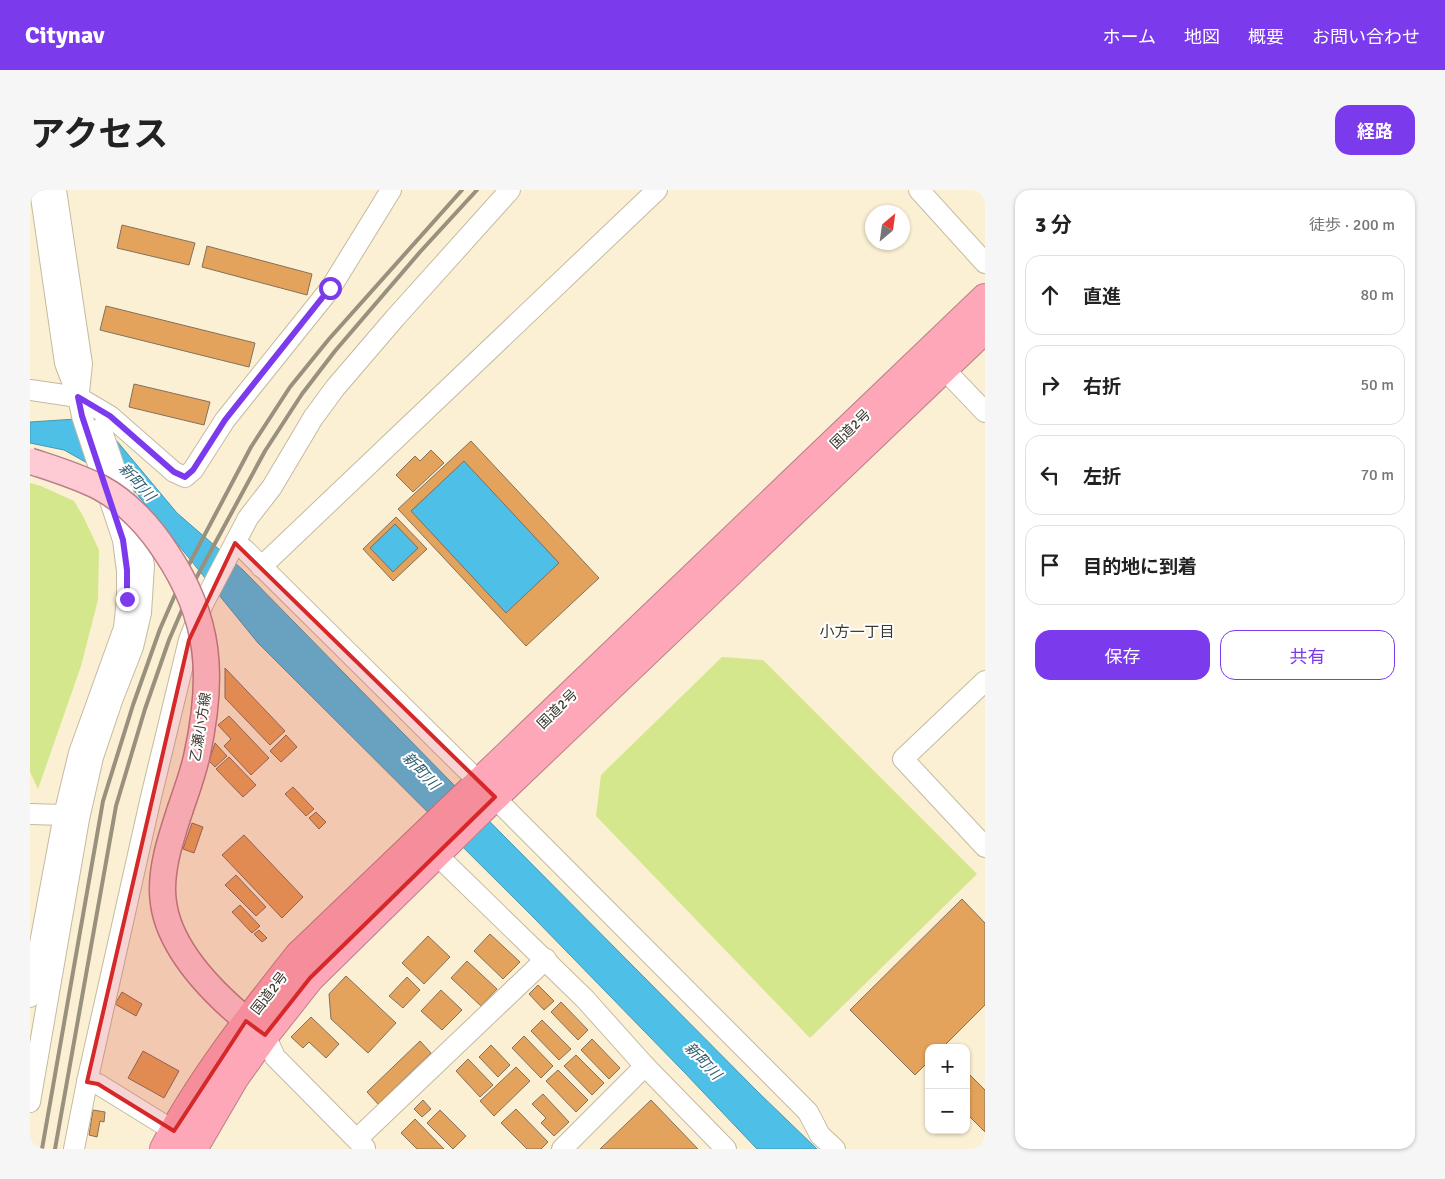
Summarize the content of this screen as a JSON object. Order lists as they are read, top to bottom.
{
  "streets": {
    "highway": ["国道2号"],
    "main road": ["乙瀬小方線"]
  },
  "crossings": [
    ["国道2号", "乙瀬小方線"]
  ],
  "districts": ["小方一丁目"],
  "water": ["新町川"],
  "north": "top right",
  "page": {
    "header": "Citynav",
    "nav": [
      "ホーム",
      "地図",
      "概要",
      "お問い合わせ"
    ],
    "title": "アクセス",
    "buttons": [
      "経路",
      ["保存", "共有"]
    ],
    "heading": ["3 分", "徒歩 · 200 m"],
    "list": [
      ["直進", "80 m"],
      ["右折", "50 m"],
      ["左折", "70 m"],
      "目的地に到着"
    ],
    "map_buttons": ["+", "−"]
  }
}
